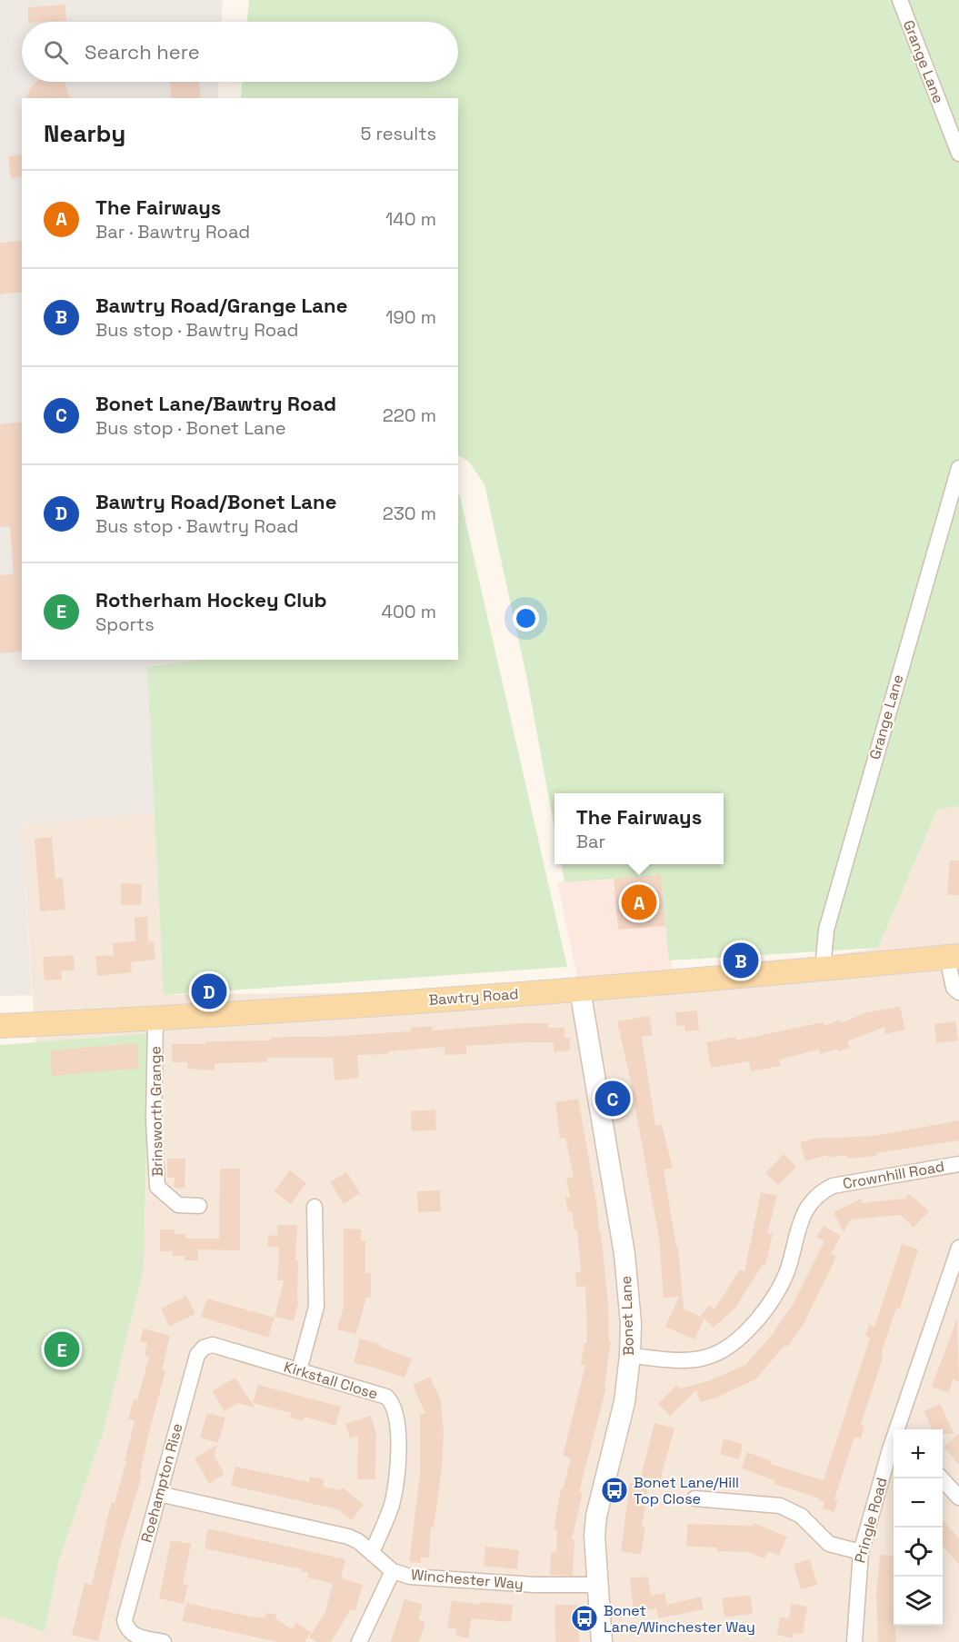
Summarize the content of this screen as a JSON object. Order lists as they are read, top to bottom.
{
  "streets": {
    "main road": ["Bawtry Road", "Bonet Lane"],
    "street": [
      "Grange Lane",
      "Brinsworth Grange",
      "Crownhill Road",
      "Kirkstall Close",
      "Roehampton Rise",
      "Pringle Road",
      "Winchester Way"
    ]
  },
  "crossings": [
    ["Grange Lane", "Bawtry Road"],
    ["Bawtry Road", "Brinsworth Grange"],
    ["Bawtry Road", "Bonet Lane"],
    ["Crownhill Road", "Bonet Lane"],
    ["Bonet Lane", "Winchester Way"],
    ["Kirkstall Close", "Roehampton Rise"],
    ["Kirkstall Close", "Winchester Way"],
    ["Roehampton Rise", "Winchester Way"]
  ],
  "places": {
    "bus stop": ["Bonet Lane/Hill Top Close", "Bonet Lane/Winchester Way"]
  },
  "page": {
    "search": "Search here",
    "heading": ["Nearby", "5 results"],
    "list": [
      {
        "mark": "A",
        "name": "The Fairways",
        "note": "Bar · Bawtry Road",
        "value": "140 m"
      },
      {
        "mark": "B",
        "name": "Bawtry Road/Grange Lane",
        "note": "Bus stop · Bawtry Road",
        "value": "190 m"
      },
      {
        "mark": "C",
        "name": "Bonet Lane/Bawtry Road",
        "note": "Bus stop · Bonet Lane",
        "value": "220 m"
      },
      {
        "mark": "D",
        "name": "Bawtry Road/Bonet Lane",
        "note": "Bus stop · Bawtry Road",
        "value": "230 m"
      },
      {
        "mark": "E",
        "name": "Rotherham Hockey Club",
        "note": "Sports",
        "value": "400 m"
      }
    ],
    "popup": ["The Fairways", "Bar"],
    "pins": [
      "A",
      "B",
      "D",
      "C",
      "E"
    ],
    "map_buttons": ["+", "−"]
  }
}
